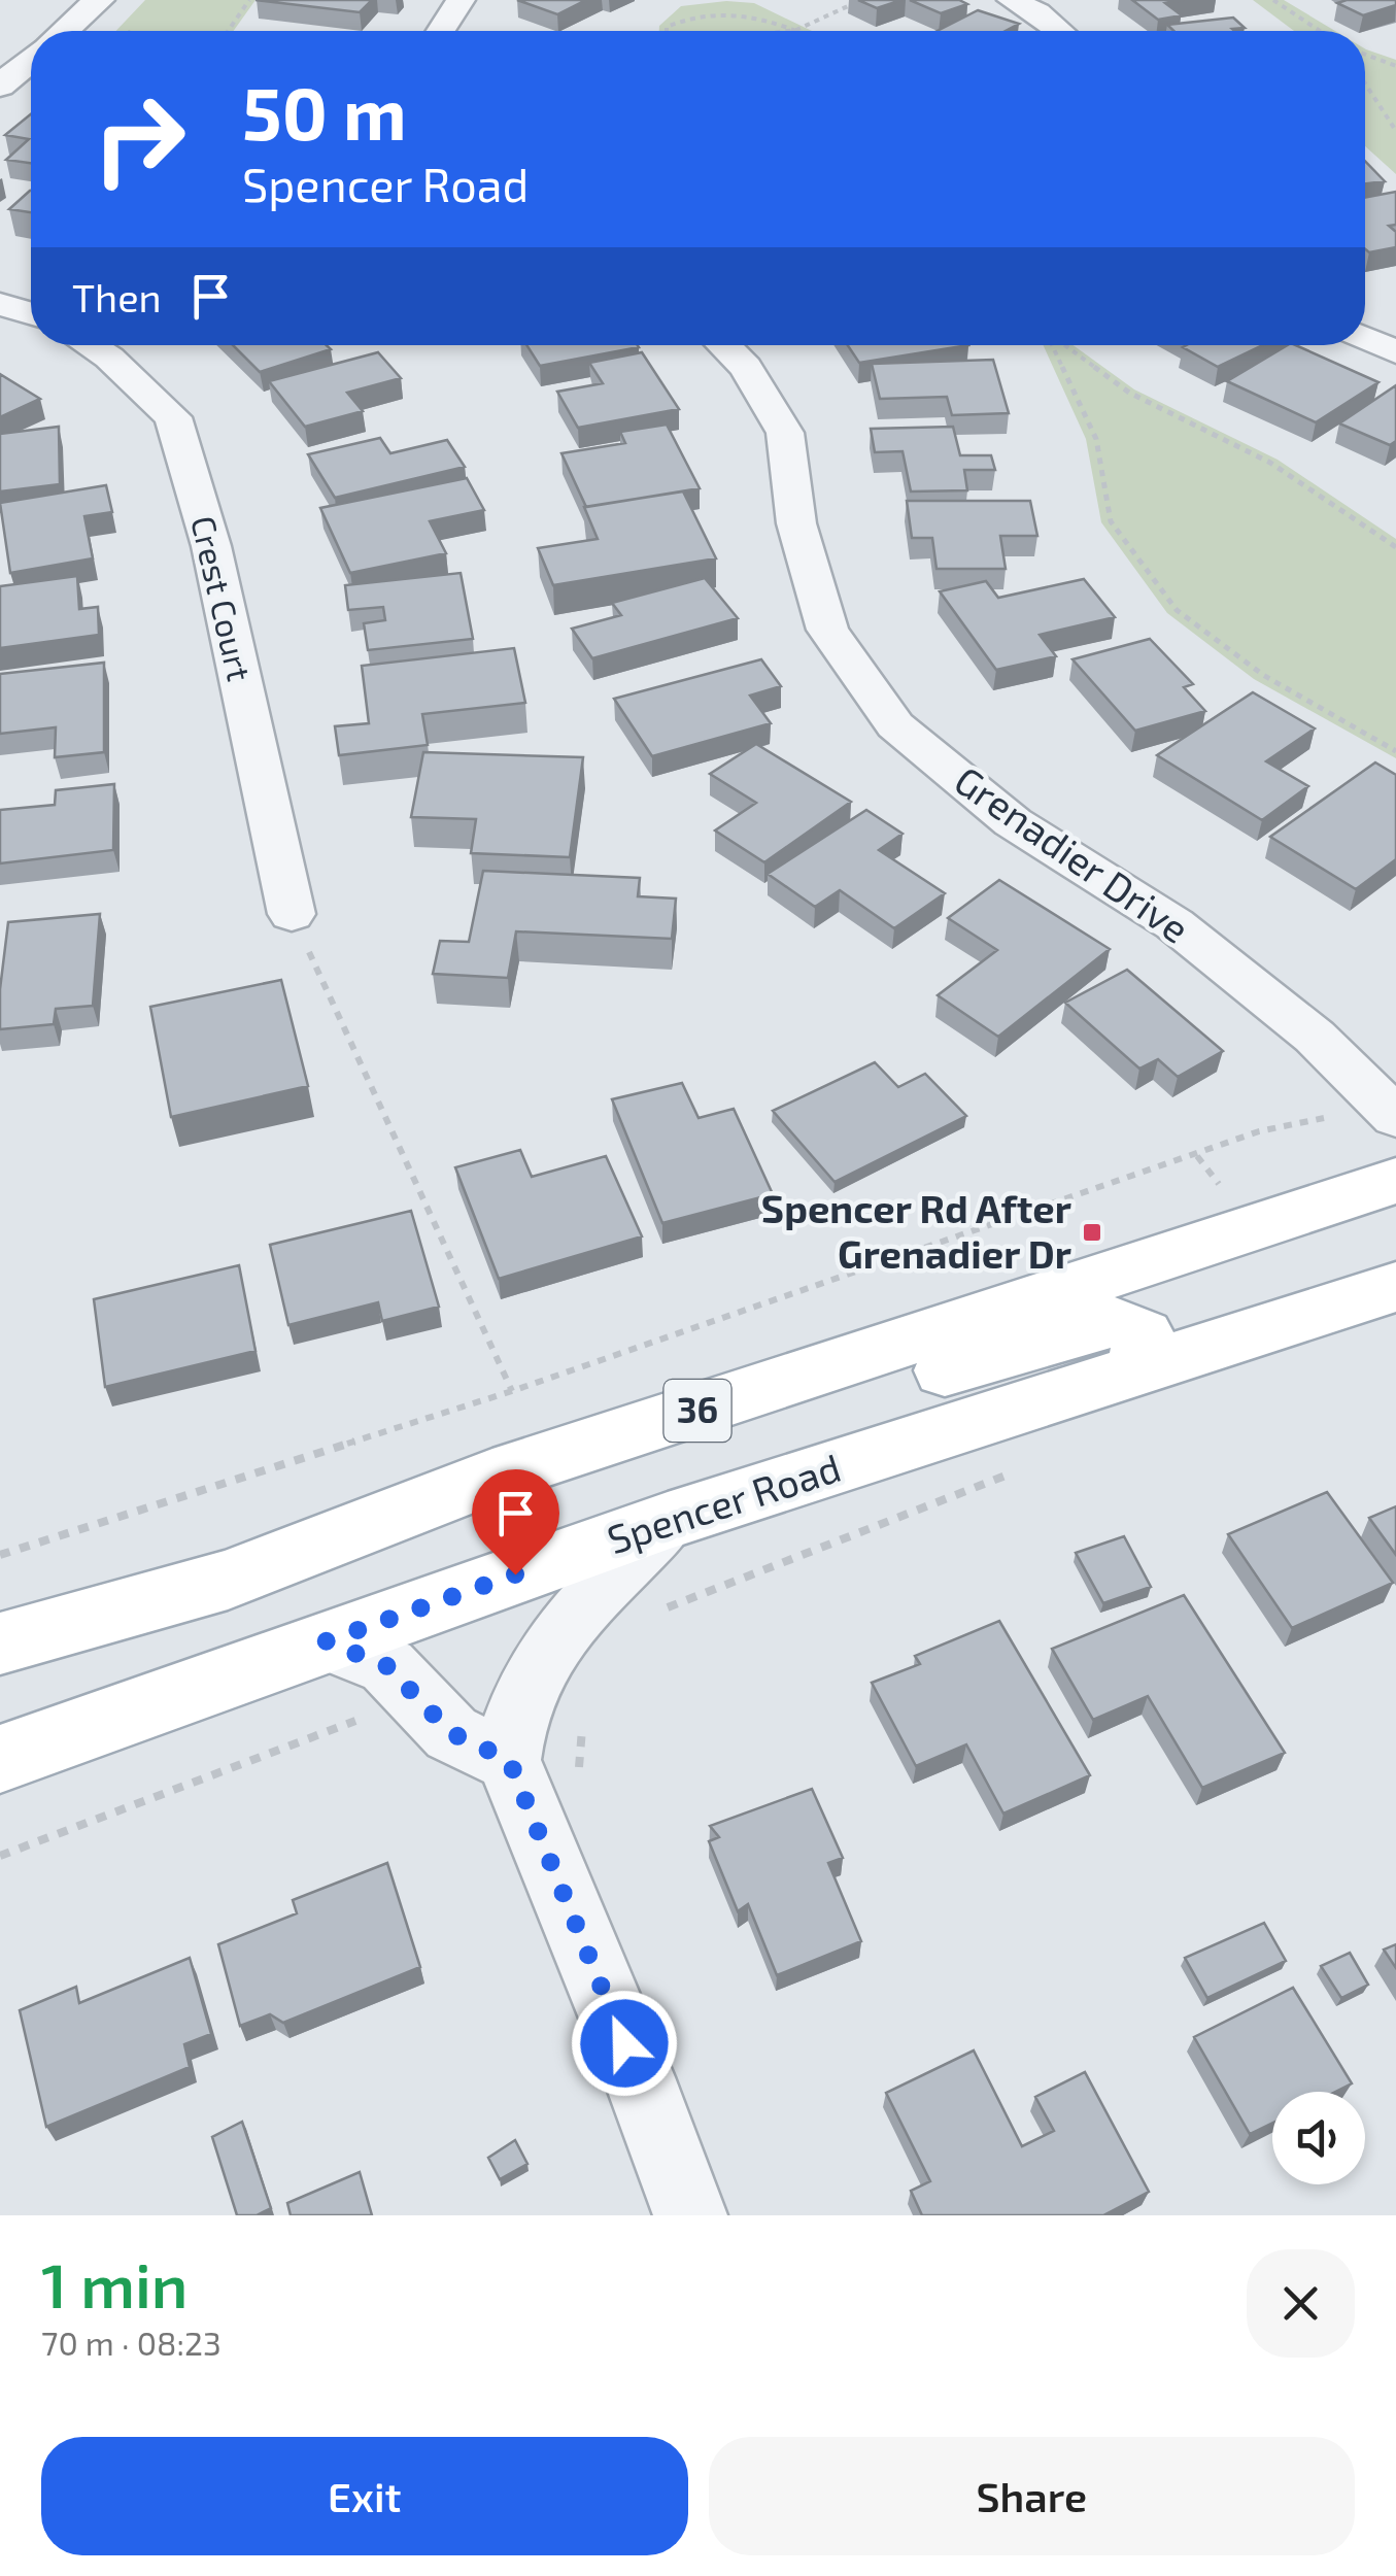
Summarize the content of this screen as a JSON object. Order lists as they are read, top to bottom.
{
  "streets": {
    "main road": ["36", "Spencer Road"],
    "street": ["Crest Court", "Grenadier Drive"]
  },
  "places": {
    "transit": ["Spencer Rd After Grenadier Dr"]
  },
  "page": {
    "turn": ["50 m", "Spencer Road"],
    "then": "Then",
    "heading": ["1 min", "70 m · 08:23"],
    "buttons": ["Exit", "Share"]
  }
}
